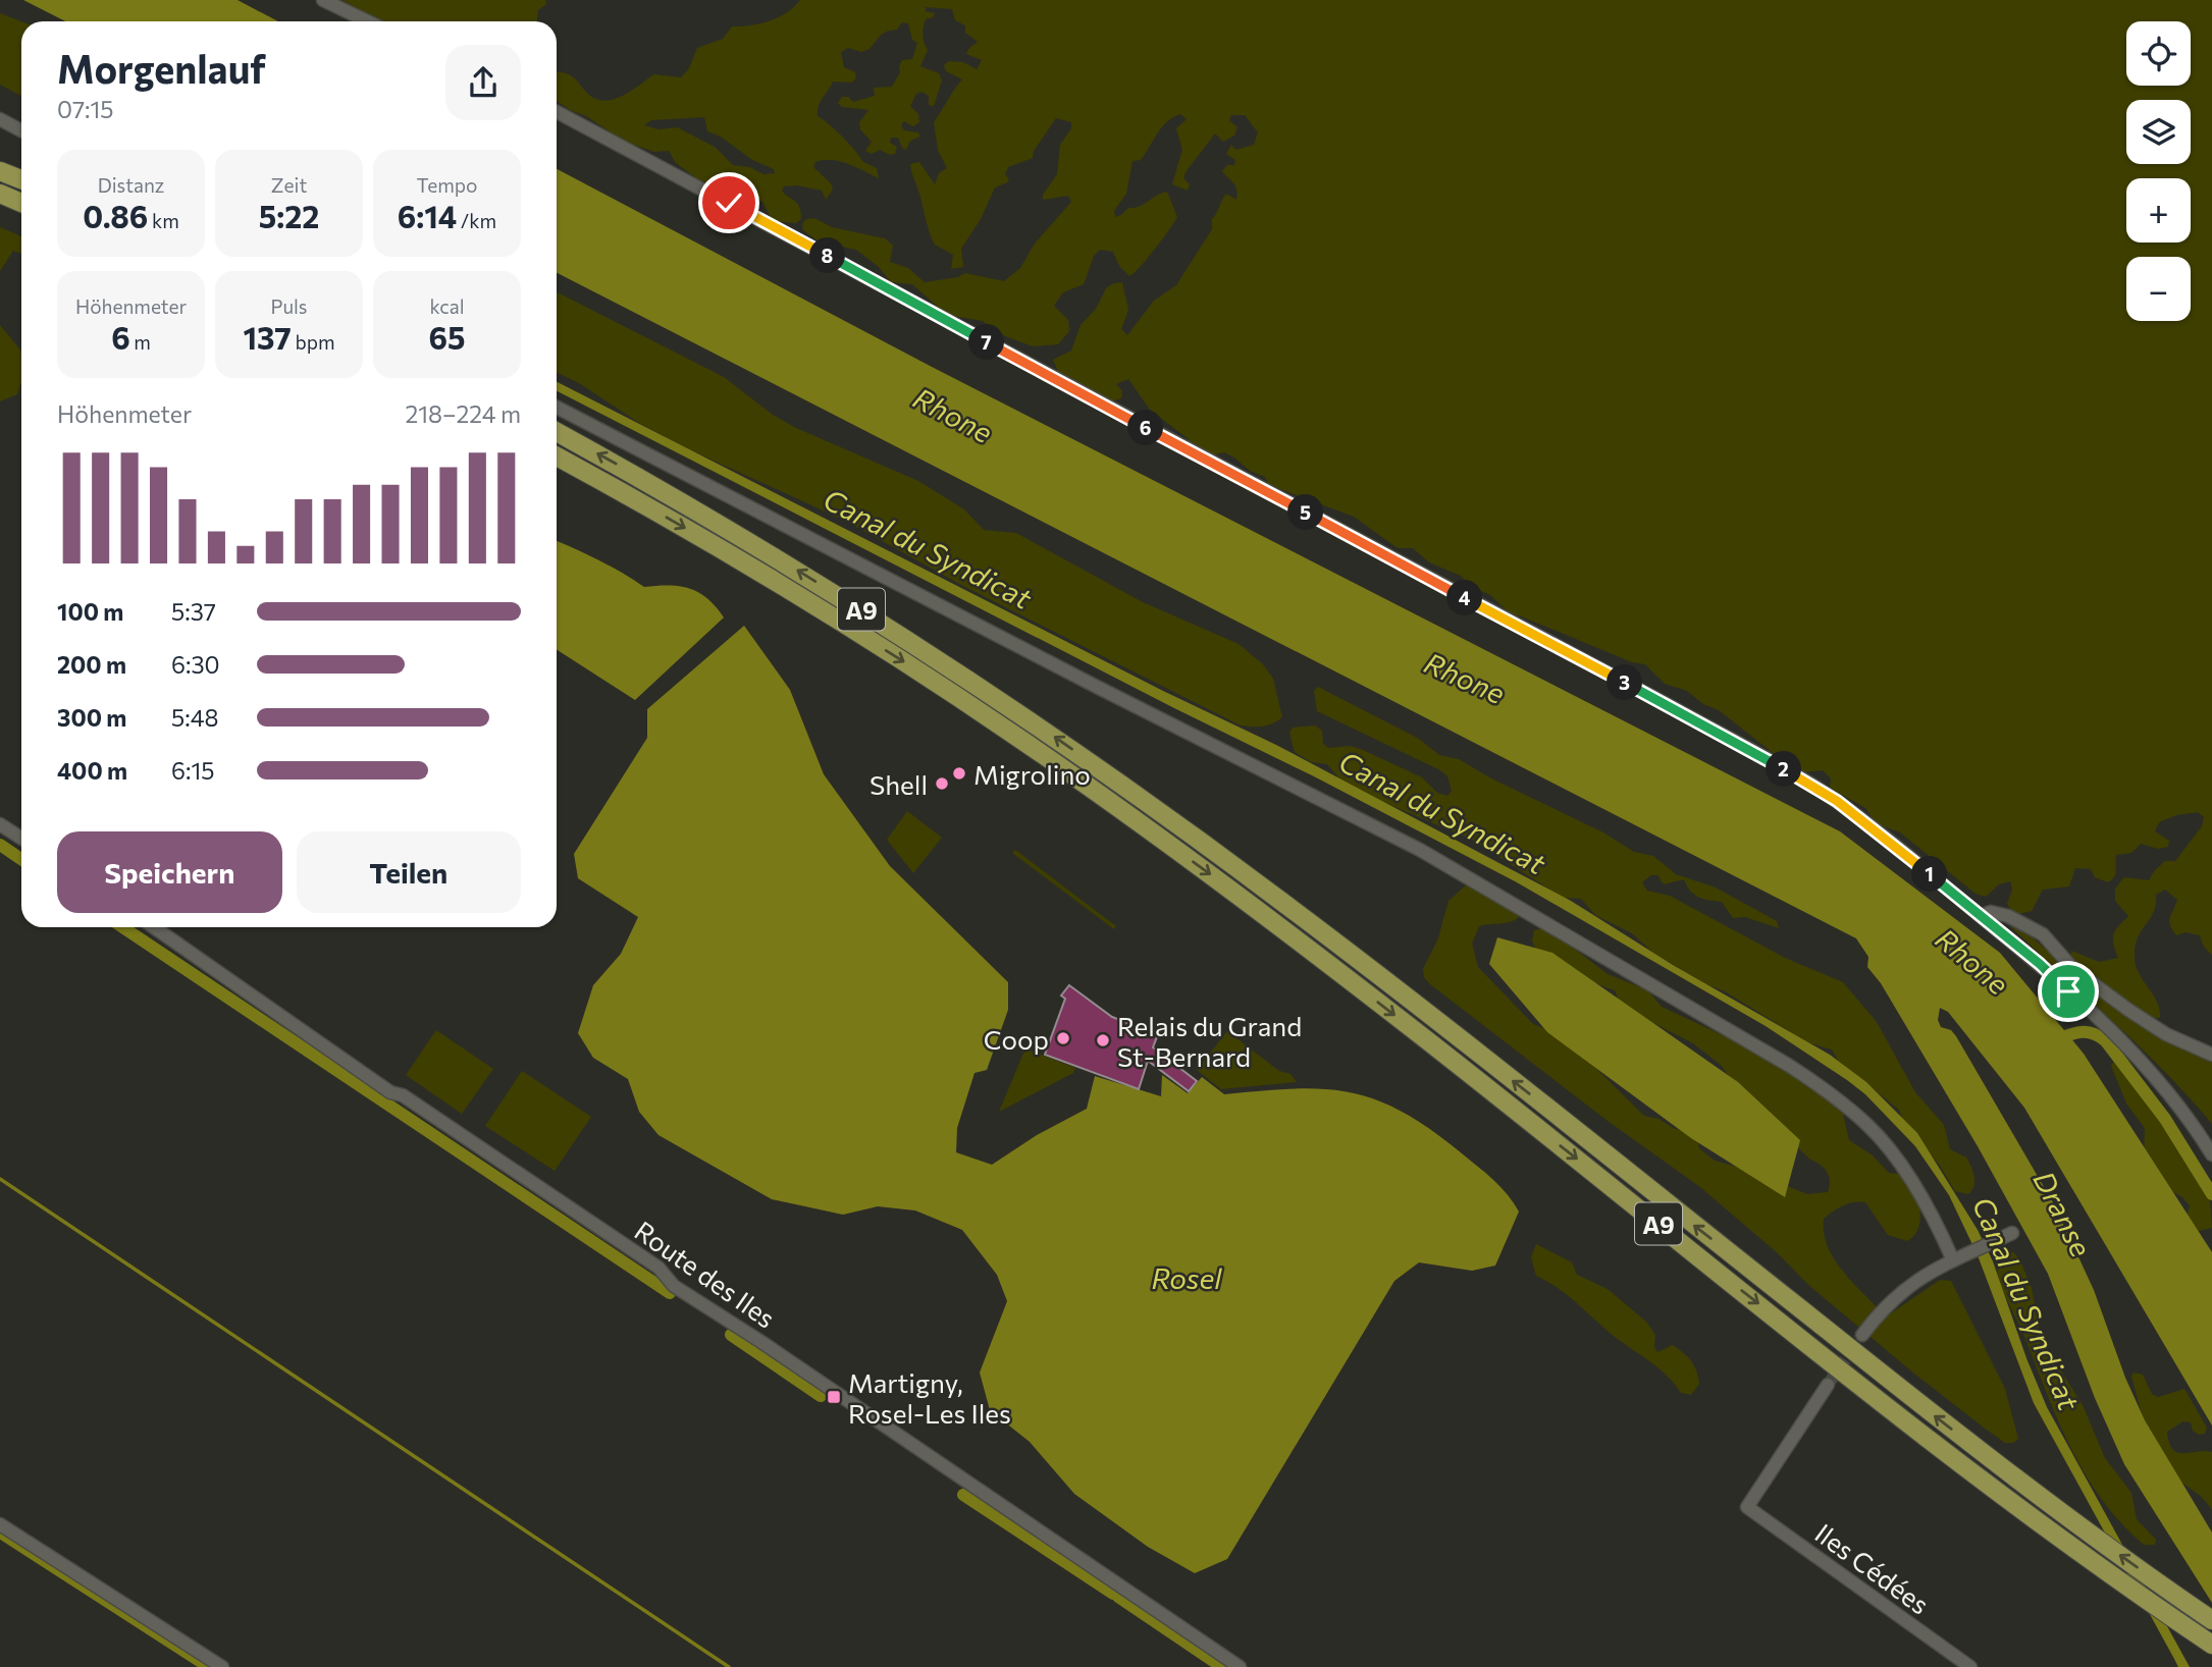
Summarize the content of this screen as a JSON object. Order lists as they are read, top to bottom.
{
  "streets": {
    "highway": ["A9"],
    "street": ["Route des Iles", "Iles Cédées"]
  },
  "water": [
    "Rhone",
    "Canal du Syndicat",
    "Dranse",
    "Rosel"
  ],
  "places": {
    "other": [
      "Migrolino",
      "Shell",
      "Coop",
      "Relais du Grand St-Bernard"
    ],
    "transit": ["Martigny, Rosel-Les Iles"]
  },
  "page": {
    "map_buttons": ["+", "−"],
    "heading": ["Morgenlauf", "07:15"],
    "stats": [
      ["Distanz", "0.86 km"],
      ["Zeit", "5:22"],
      ["Tempo", "6:14 /km"],
      ["Höhenmeter", "6 m"],
      ["Puls", "137 bpm"],
      ["kcal", "65"]
    ],
    "pins": [
      "8",
      "7",
      "6",
      "5",
      "4",
      "3",
      "2",
      "1"
    ],
    "chart": ["Höhenmeter", "218–224 m"],
    "list": [
      {
        "name": "100 m",
        "note": "5:37"
      },
      {
        "name": "200 m",
        "note": "6:30"
      },
      {
        "name": "300 m",
        "note": "5:48"
      },
      {
        "name": "400 m",
        "note": "6:15"
      }
    ],
    "buttons": ["Speichern", "Teilen"]
  }
}
